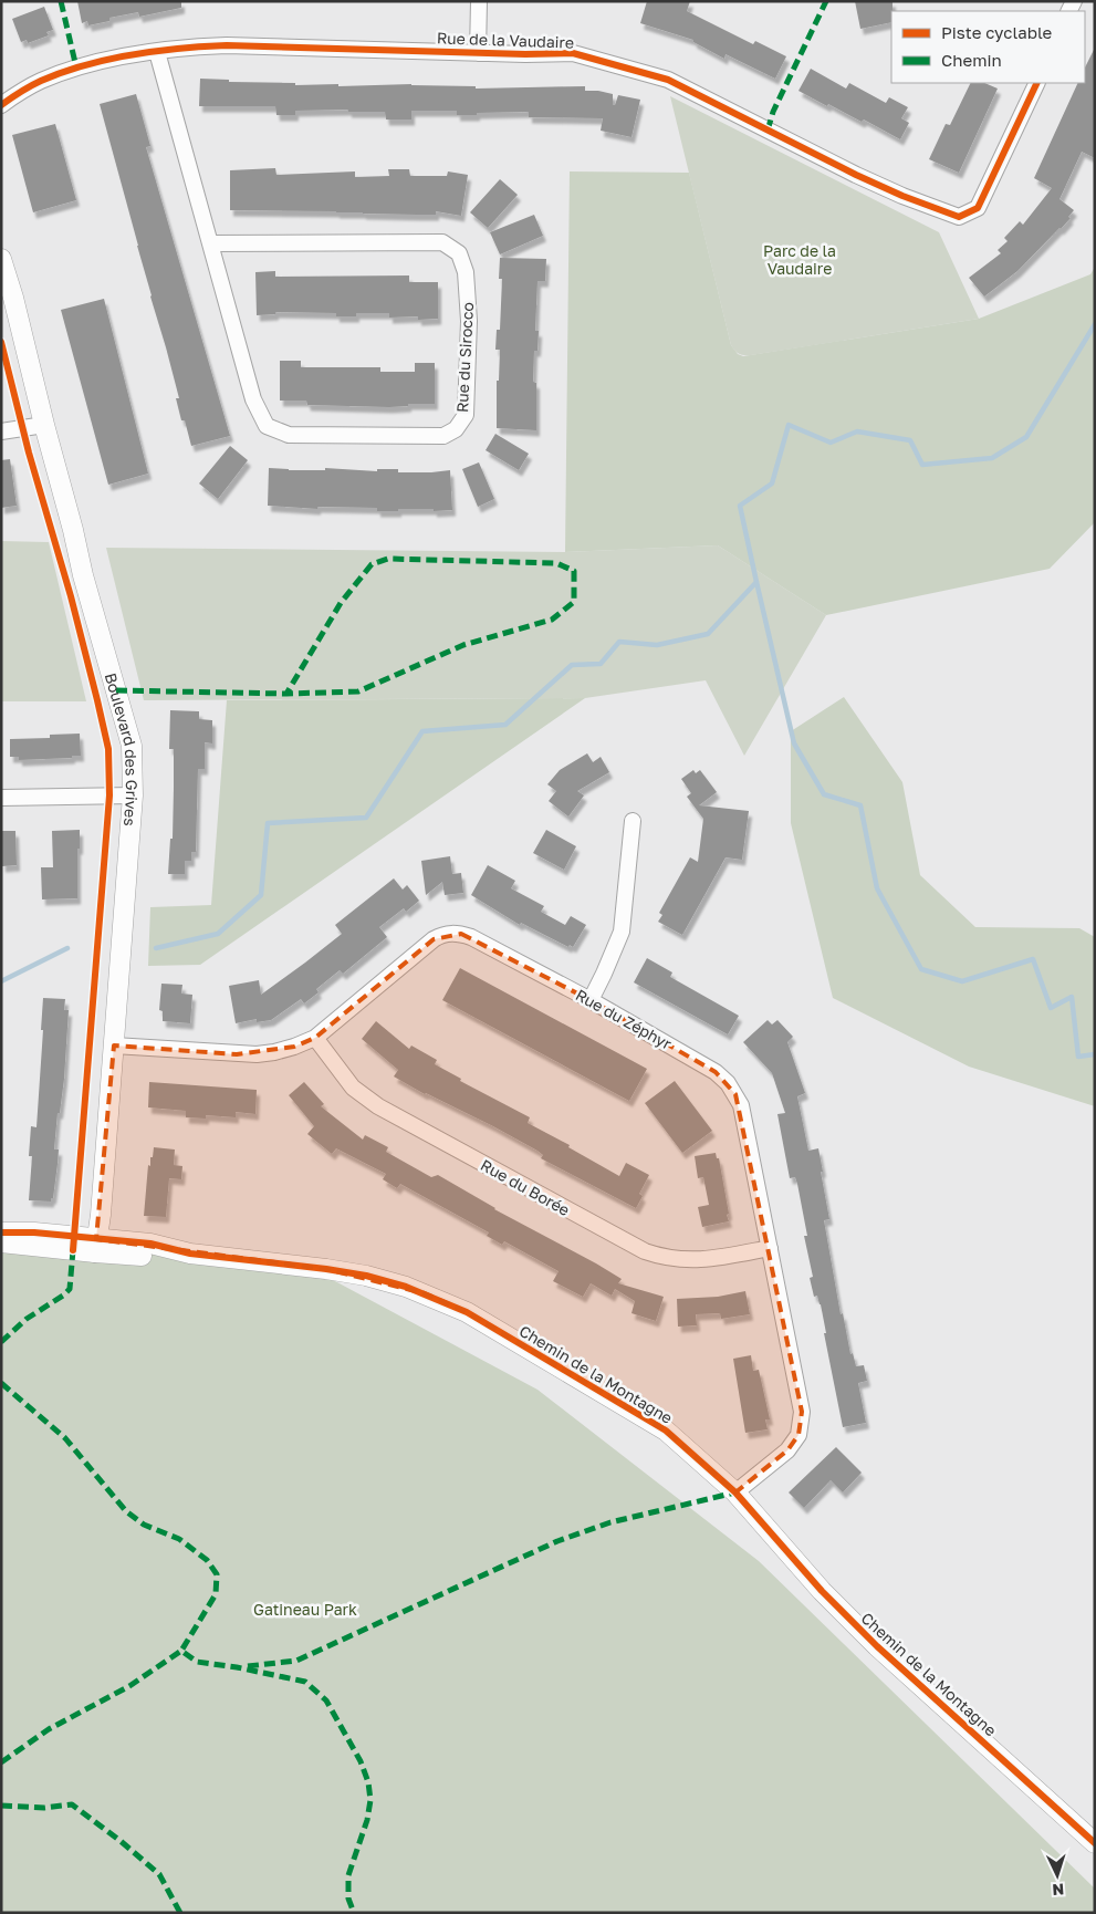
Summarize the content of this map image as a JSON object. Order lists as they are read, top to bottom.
{
  "streets": {
    "street": [
      "Rue de la Vaudaire",
      "Rue du Sirocco",
      "Boulevard des Grives",
      "Rue du Zéphyr",
      "Rue du Borée",
      "Chemin de la Montagne"
    ]
  },
  "crossings": [
    ["Rue de la Vaudaire", "Rue du Sirocco"],
    ["Boulevard des Grives", "Rue du Zéphyr"],
    ["Boulevard des Grives", "Chemin de la Montagne"],
    ["Rue du Zéphyr", "Rue du Borée"],
    ["Rue du Zéphyr", "Chemin de la Montagne"]
  ],
  "parks": ["Parc de la Vaudaire", "Gatineau Park"],
  "legend": ["Piste cyclable", "Chemin"],
  "north": "bottom"
}
